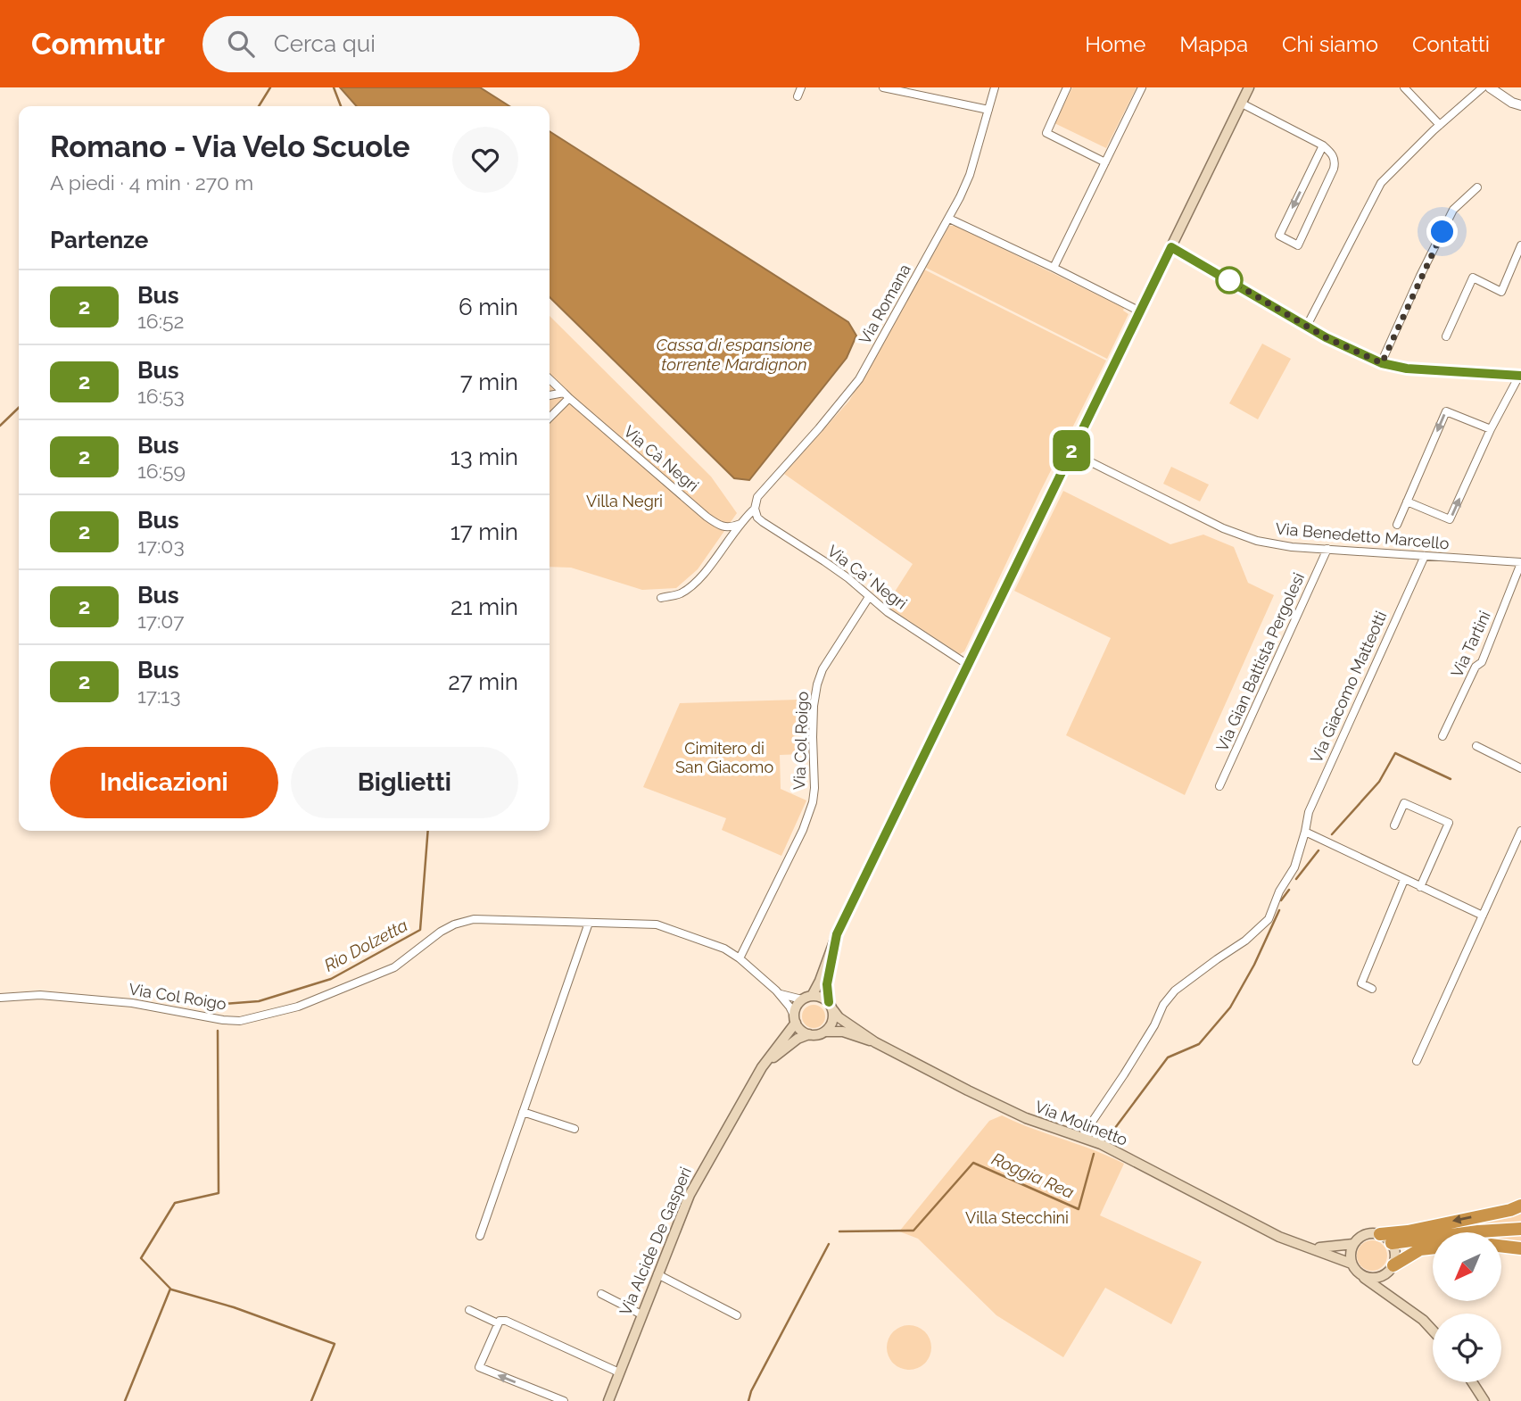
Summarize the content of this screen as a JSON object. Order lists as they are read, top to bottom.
{
  "streets": {
    "main road": ["Via Molinetto", "Via Alcide De Gasperi"],
    "street": [
      "Via Romana",
      "Via Cà Negri",
      "Via Benedetto Marcello",
      "Via Ca' Negri",
      "Via Tartini",
      "Via Gian Battista Pergolesi",
      "Via Giacomo Matteotti",
      "Via Col Roigo"
    ]
  },
  "crossings": [
    ["Via Romana", "Via Ca' Negri"],
    ["Via Benedetto Marcello", "Via Tartini"],
    ["Via Benedetto Marcello", "Via Gian Battista Pergolesi"],
    ["Via Benedetto Marcello", "Via Giacomo Matteotti"],
    ["Via Ca' Negri", "Via Col Roigo"],
    ["Via Giacomo Matteotti", "Via Molinetto"],
    ["Via Col Roigo", "Via Molinetto"],
    ["Via Col Roigo", "Via Alcide De Gasperi"],
    ["Via Molinetto", "Via Alcide De Gasperi"]
  ],
  "water": ["Cassa di espansione torrente Mardignon", "Rio Dolzetta", "Roggia Rea"],
  "parks": ["Villa Negri", "Cimitero di San Giacomo", "Villa Stecchini"],
  "lines": ["bus line 2"],
  "north": "bottom left",
  "page": {
    "header": "Commutr",
    "search": "Cerca qui",
    "nav": [
      "Home",
      "Mappa",
      "Chi siamo",
      "Contatti"
    ],
    "on_map": "2",
    "heading": [
      ["Romano - Via Velo Scuole", "A piedi · 4 min · 270 m"],
      "Partenze"
    ],
    "list": [
      {
        "mark": "2",
        "name": "Bus",
        "note": "16:52",
        "value": "6 min"
      },
      {
        "mark": "2",
        "name": "Bus",
        "note": "16:53",
        "value": "7 min"
      },
      {
        "mark": "2",
        "name": "Bus",
        "note": "16:59",
        "value": "13 min"
      },
      {
        "mark": "2",
        "name": "Bus",
        "note": "17:03",
        "value": "17 min"
      },
      {
        "mark": "2",
        "name": "Bus",
        "note": "17:07",
        "value": "21 min"
      },
      {
        "mark": "2",
        "name": "Bus",
        "note": "17:13",
        "value": "27 min"
      }
    ],
    "buttons": ["Indicazioni", "Biglietti"]
  }
}
